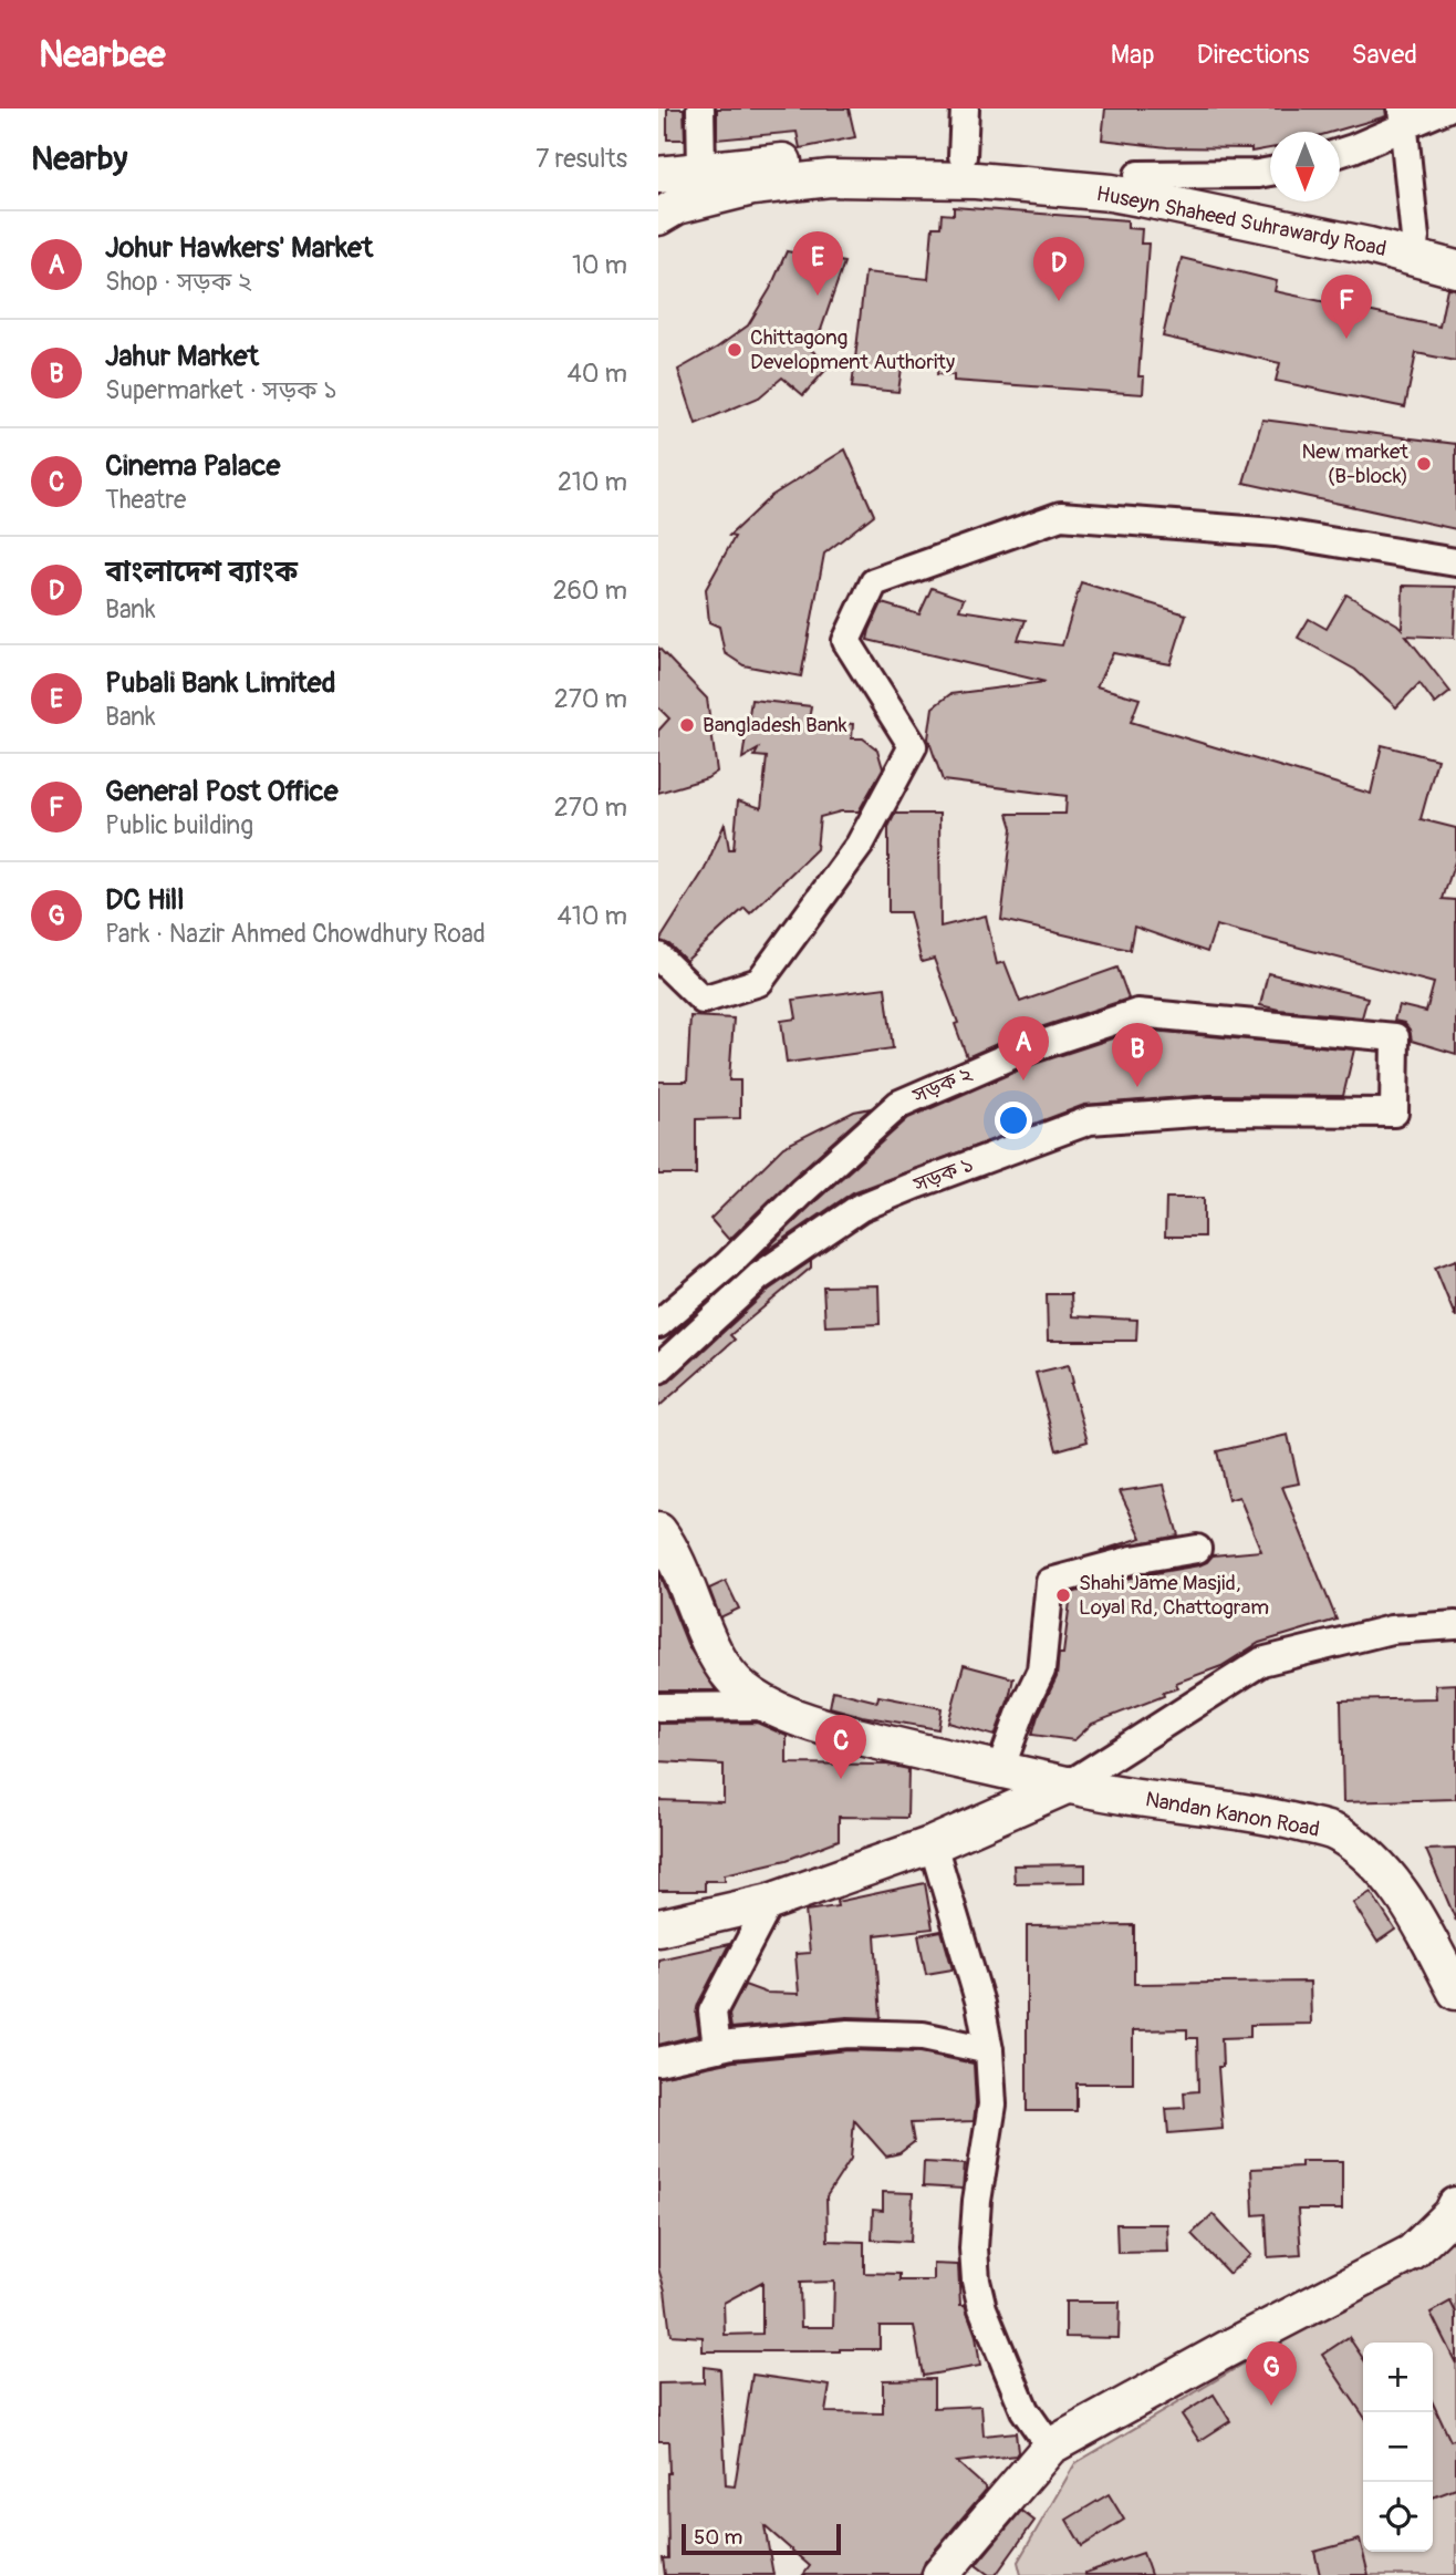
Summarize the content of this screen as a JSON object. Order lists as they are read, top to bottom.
{
  "streets": {
    "main road": ["Huseyn Shaheed Suhrawardy Road", "Nandan Kanon Road"],
    "street": ["সড়ক ২", "সড়ক ১"]
  },
  "crossings": [
    ["সড়ক ২", "সড়ক ১"]
  ],
  "places": [
    "Chittagong Development Authority",
    "New market (B-block)",
    "Bangladesh Bank",
    "Shahi Jame Masjid, Loyal Rd, Chattogram"
  ],
  "scale_bar": "50 m",
  "north": "bottom",
  "page": {
    "header": "Nearbee",
    "nav": ["Map", "Directions", "Saved"],
    "heading": ["Nearby", "7 results"],
    "list": [
      {
        "mark": "A",
        "name": "Johur Hawkers' Market",
        "note": "Shop · সড়ক ২",
        "value": "10 m"
      },
      {
        "mark": "B",
        "name": "Jahur Market",
        "note": "Supermarket · সড়ক ১",
        "value": "40 m"
      },
      {
        "mark": "C",
        "name": "Cinema Palace",
        "note": "Theatre",
        "value": "210 m"
      },
      {
        "mark": "D",
        "name": "বাংলাদেশ ব্যাংক",
        "note": "Bank",
        "value": "260 m"
      },
      {
        "mark": "E",
        "name": "Pubali Bank Limited",
        "note": "Bank",
        "value": "270 m"
      },
      {
        "mark": "F",
        "name": "General Post Office",
        "note": "Public building",
        "value": "270 m"
      },
      {
        "mark": "G",
        "name": "DC Hill",
        "note": "Park · Nazir Ahmed Chowdhury Road",
        "value": "410 m"
      }
    ],
    "pins": [
      "E",
      "D",
      "F",
      "A",
      "B",
      "C",
      "G"
    ],
    "map_buttons": ["+", "−"],
    "scale": "50 m"
  }
}
